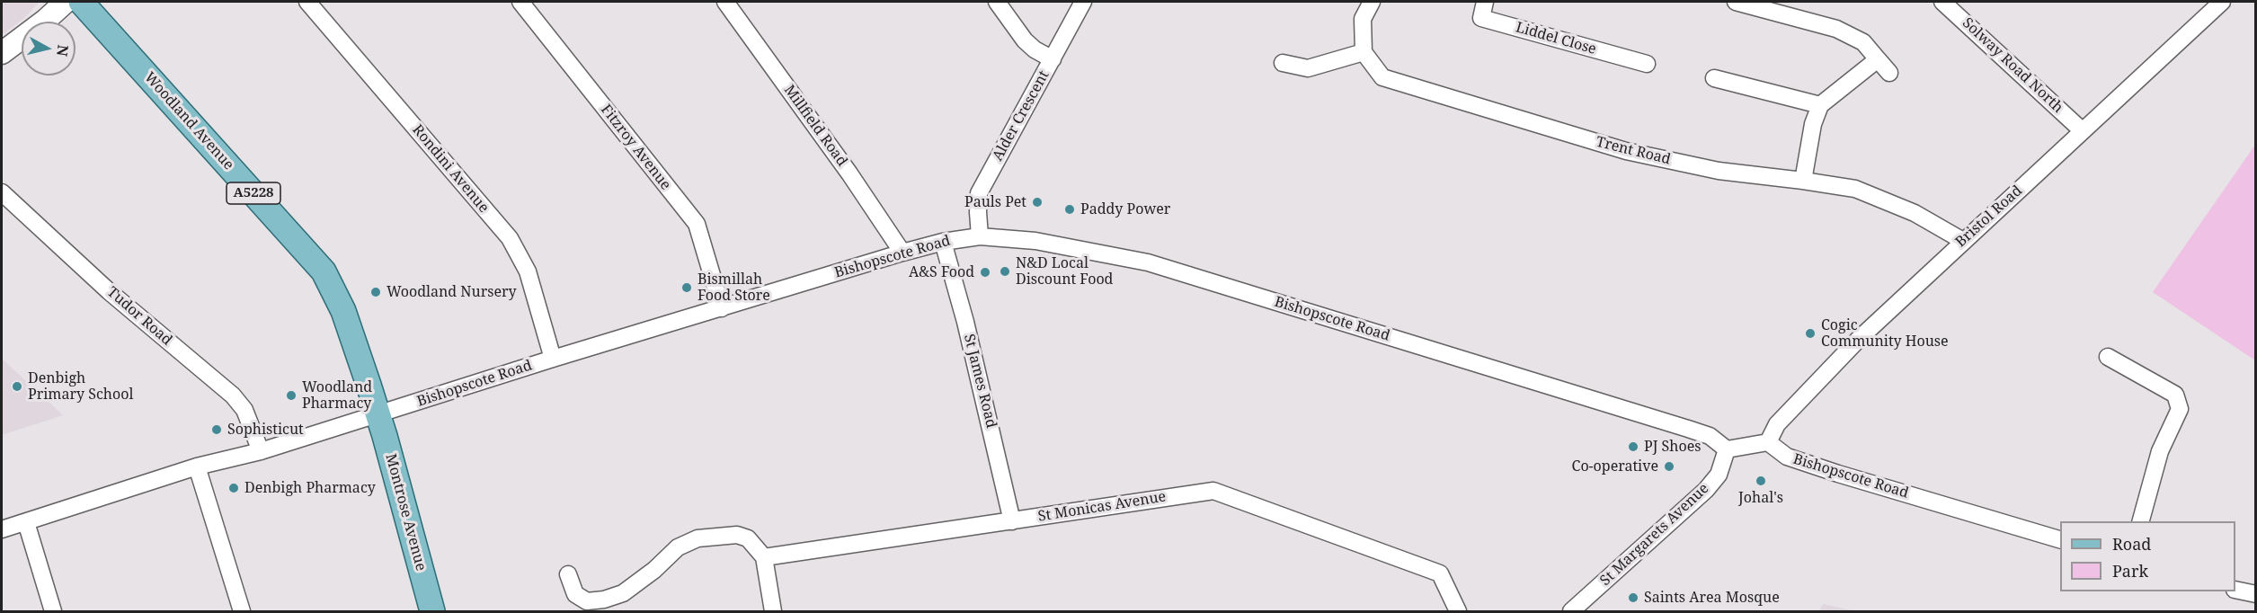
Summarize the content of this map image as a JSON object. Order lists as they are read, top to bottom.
{
  "streets": {
    "main road": ["Woodland Avenue", "A5228", "Montrose Avenue"],
    "street": [
      "Liddel Close",
      "Solway Road North",
      "Alder Crescent",
      "Millfield Road",
      "Fitzroy Avenue",
      "Trent Road",
      "Rondini Avenue",
      "Bristol Road",
      "Bishopscote Road",
      "Tudor Road",
      "St James Road",
      "St Monicas Avenue",
      "St Margarets Avenue"
    ]
  },
  "crossings": [
    ["Solway Road North", "Bristol Road"],
    ["Alder Crescent", "Bishopscote Road"],
    ["Woodland Avenue", "Bishopscote Road"],
    ["Woodland Avenue", "Montrose Avenue"],
    ["Millfield Road", "Bishopscote Road"],
    ["Fitzroy Avenue", "Bishopscote Road"],
    ["Trent Road", "Bristol Road"],
    ["Rondini Avenue", "Bishopscote Road"],
    ["Bristol Road", "Bishopscote Road"],
    ["Bishopscote Road", "Tudor Road"],
    ["Bishopscote Road", "St James Road"],
    ["Bishopscote Road", "Montrose Avenue"],
    ["Bishopscote Road", "St Margarets Avenue"],
    ["St James Road", "St Monicas Avenue"]
  ],
  "places": [
    "Pauls Pet",
    "Paddy Power",
    "N&D Local Discount Food",
    "A&S Food",
    "Bismillah Food Store",
    "Woodland Nursery",
    "Cogic Community House",
    "Denbigh Primary School",
    "Woodland Pharmacy",
    "Sophisticut",
    "PJ Shoes",
    "Co-operative",
    "Johal's",
    "Denbigh Pharmacy",
    "Saints Area Mosque"
  ],
  "legend": ["Road", "Park"],
  "north": "right"
}
